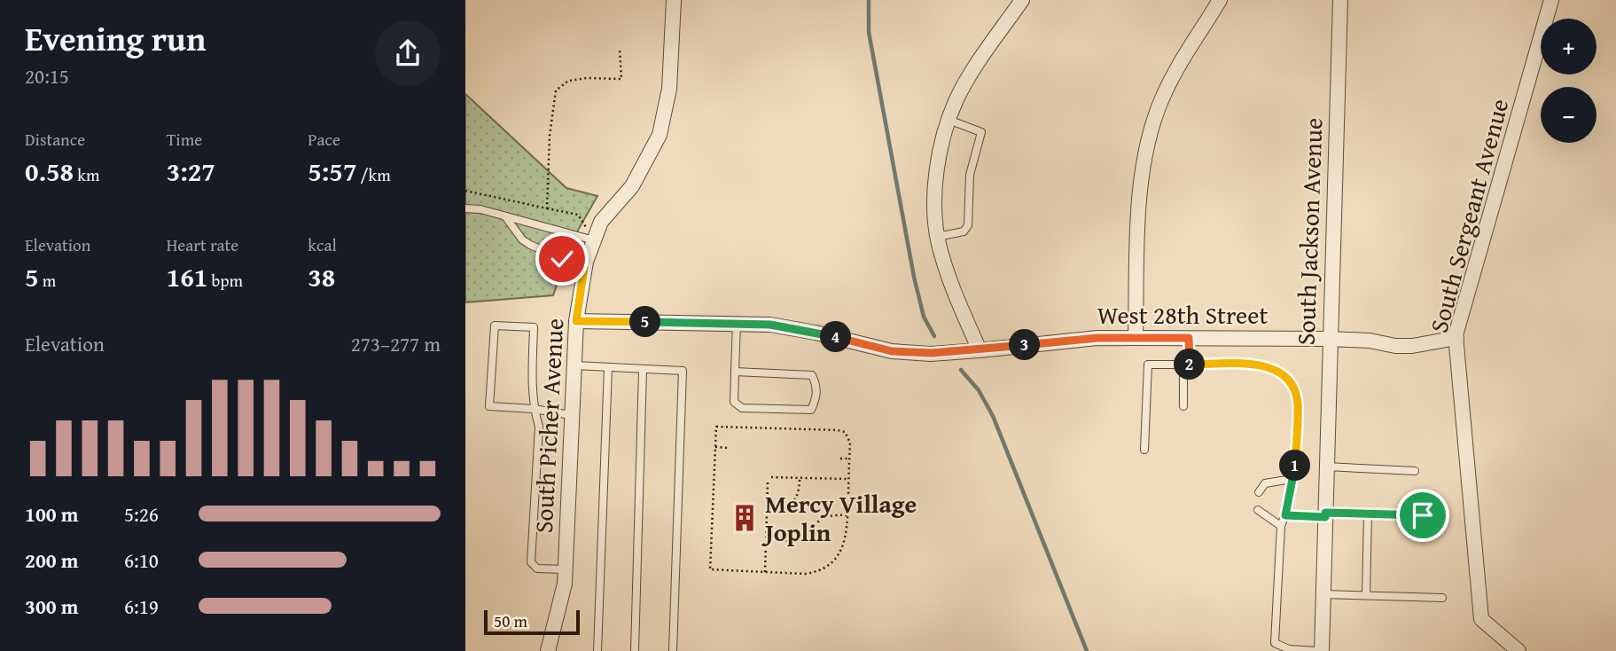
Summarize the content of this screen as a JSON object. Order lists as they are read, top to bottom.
{
  "streets": {
    "street": [
      "South Sergeant Avenue",
      "South Jackson Avenue",
      "West 28th Street",
      "South Picher Avenue"
    ]
  },
  "crossings": [
    ["South Sergeant Avenue", "West 28th Street"],
    ["South Jackson Avenue", "West 28th Street"],
    ["West 28th Street", "South Picher Avenue"]
  ],
  "places": {
    "building": ["Mercy Village Joplin"]
  },
  "scale_bar": "50 m",
  "page": {
    "heading": ["Evening run", "20:15"],
    "map_buttons": ["+", "−"],
    "stats": [
      ["Distance", "0.58 km"],
      ["Time", "3:27"],
      ["Pace", "5:57 /km"],
      ["Elevation", "5 m"],
      ["Heart rate", "161 bpm"],
      ["kcal", "38"]
    ],
    "pins": [
      "5",
      "4",
      "3",
      "2",
      "1"
    ],
    "chart": ["Elevation", "273–277 m"],
    "list": [
      {
        "name": "100 m",
        "note": "5:26"
      },
      {
        "name": "200 m",
        "note": "6:10"
      },
      {
        "name": "300 m",
        "note": "6:19"
      }
    ],
    "scale": "50 m"
  }
}
